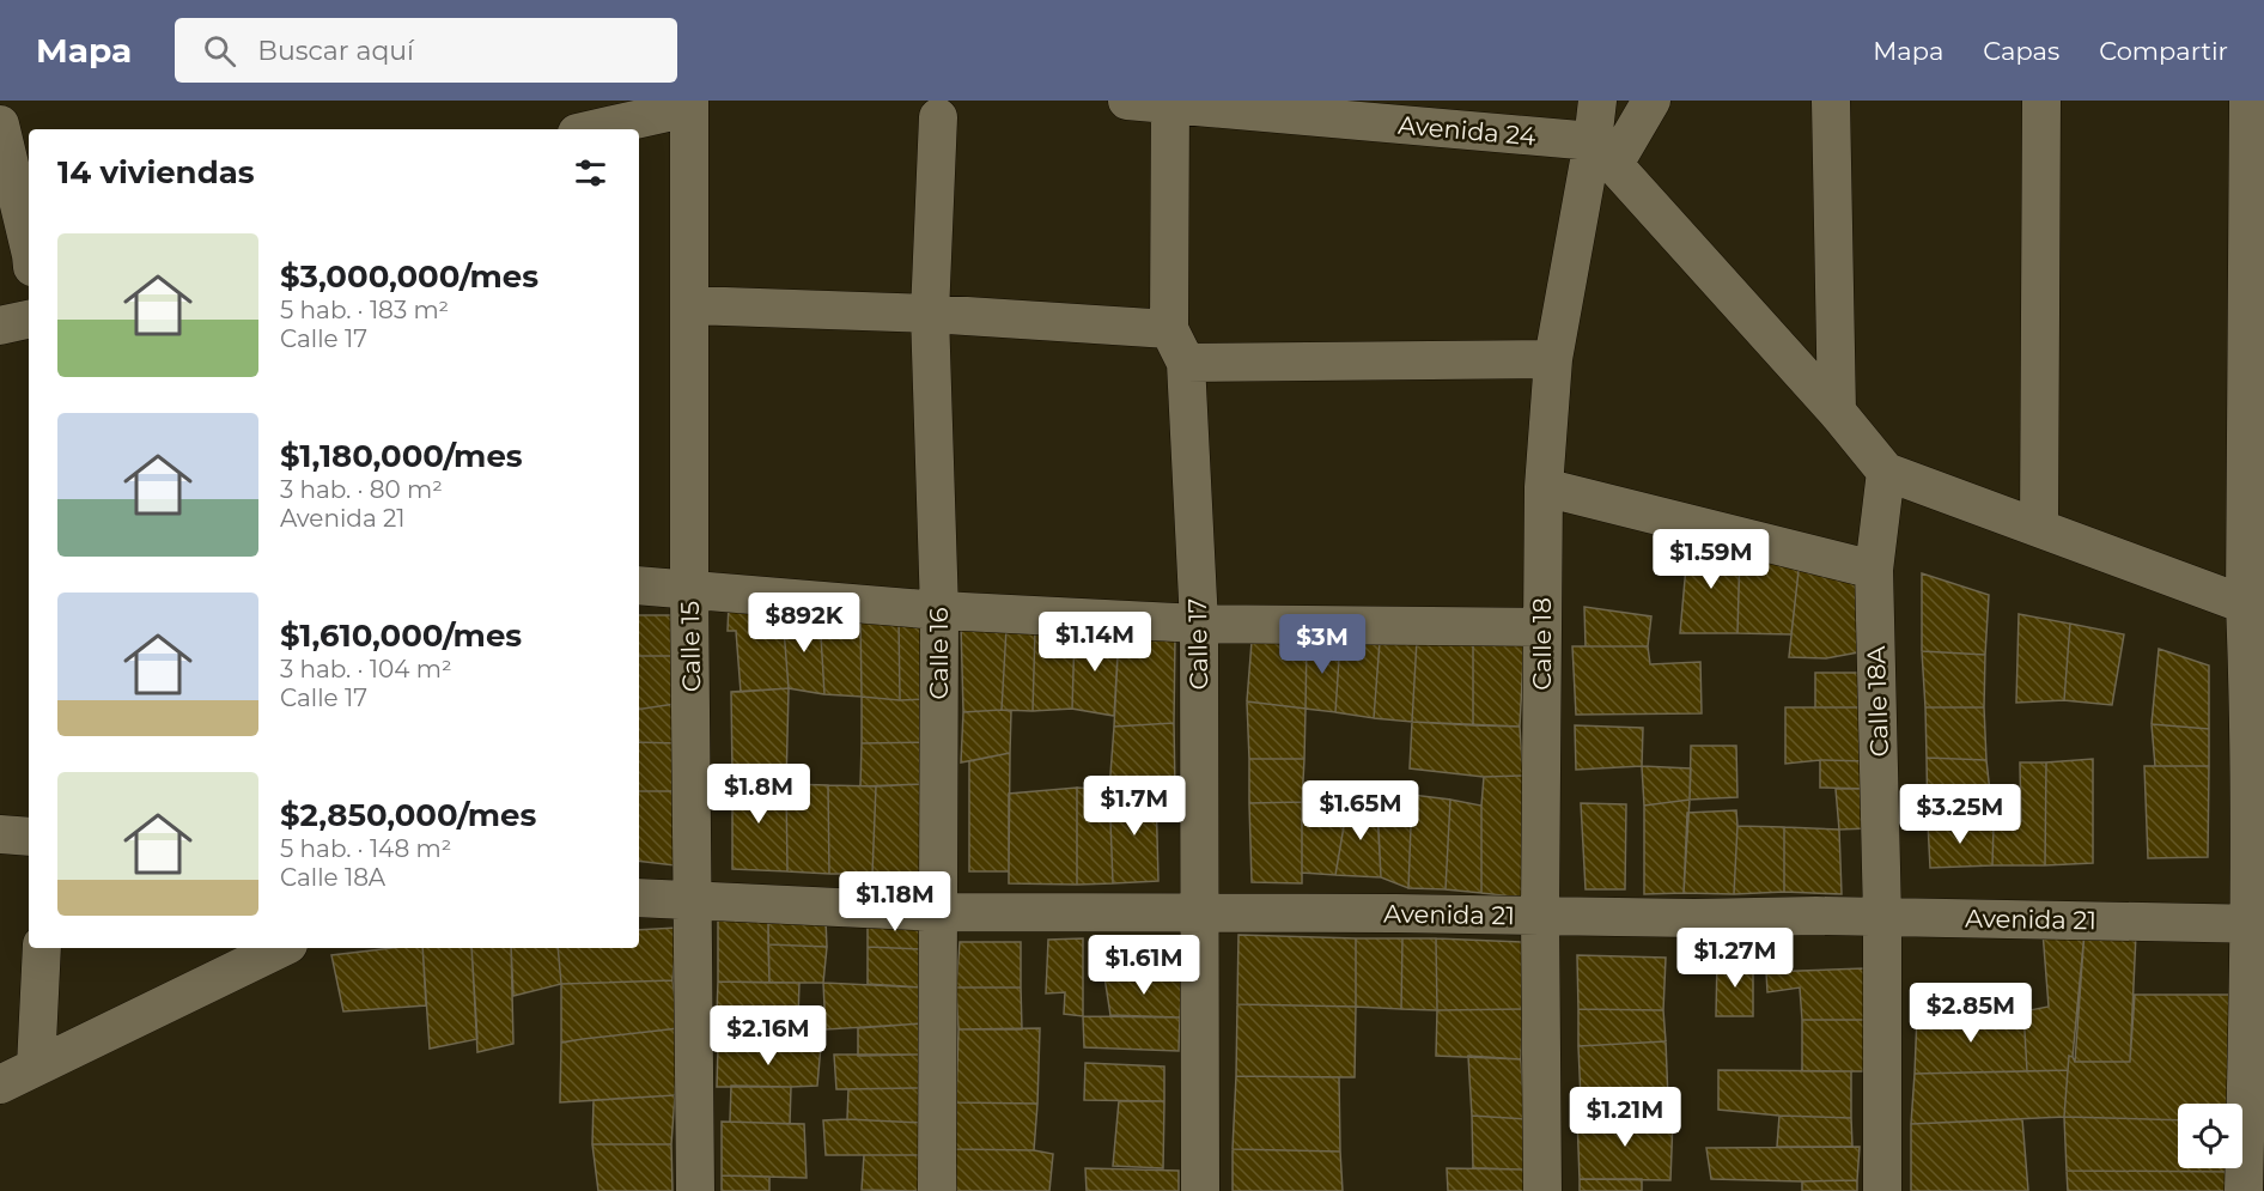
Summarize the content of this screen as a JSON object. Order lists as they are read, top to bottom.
{
  "streets": {
    "street": [
      "Avenida 24",
      "Calle 17",
      "Calle 18",
      "Calle 15",
      "Calle 16",
      "Calle 18A",
      "Avenida 21"
    ]
  },
  "crossings": [
    ["Avenida 24", "Calle 17"],
    ["Avenida 24", "Calle 18"],
    ["Calle 17", "Avenida 21"],
    ["Calle 18", "Avenida 21"],
    ["Calle 15", "Avenida 21"],
    ["Calle 16", "Avenida 21"],
    ["Calle 18A", "Avenida 21"]
  ],
  "page": {
    "header": "Mapa",
    "search": "Buscar aquí",
    "nav": ["Mapa", "Capas", "Compartir"],
    "heading": "14 viviendas",
    "list": [
      {
        "name": "$3,000,000/mes",
        "note": "5 hab. · 183 m² · Calle 17"
      },
      {
        "name": "$1,180,000/mes",
        "note": "3 hab. · 80 m² · Avenida 21"
      },
      {
        "name": "$1,610,000/mes",
        "note": "3 hab. · 104 m² · Calle 17"
      },
      {
        "name": "$2,850,000/mes",
        "note": "5 hab. · 148 m² · Calle 18A"
      }
    ],
    "price": [
      "$1.59M",
      "$892K",
      "$1.14M",
      "$3M",
      "$1.8M",
      "$1.7M",
      "$1.65M",
      "$3.25M",
      "$1.18M",
      "$1.27M",
      "$1.61M",
      "$2.85M",
      "$2.16M",
      "$1.21M"
    ]
  }
}
